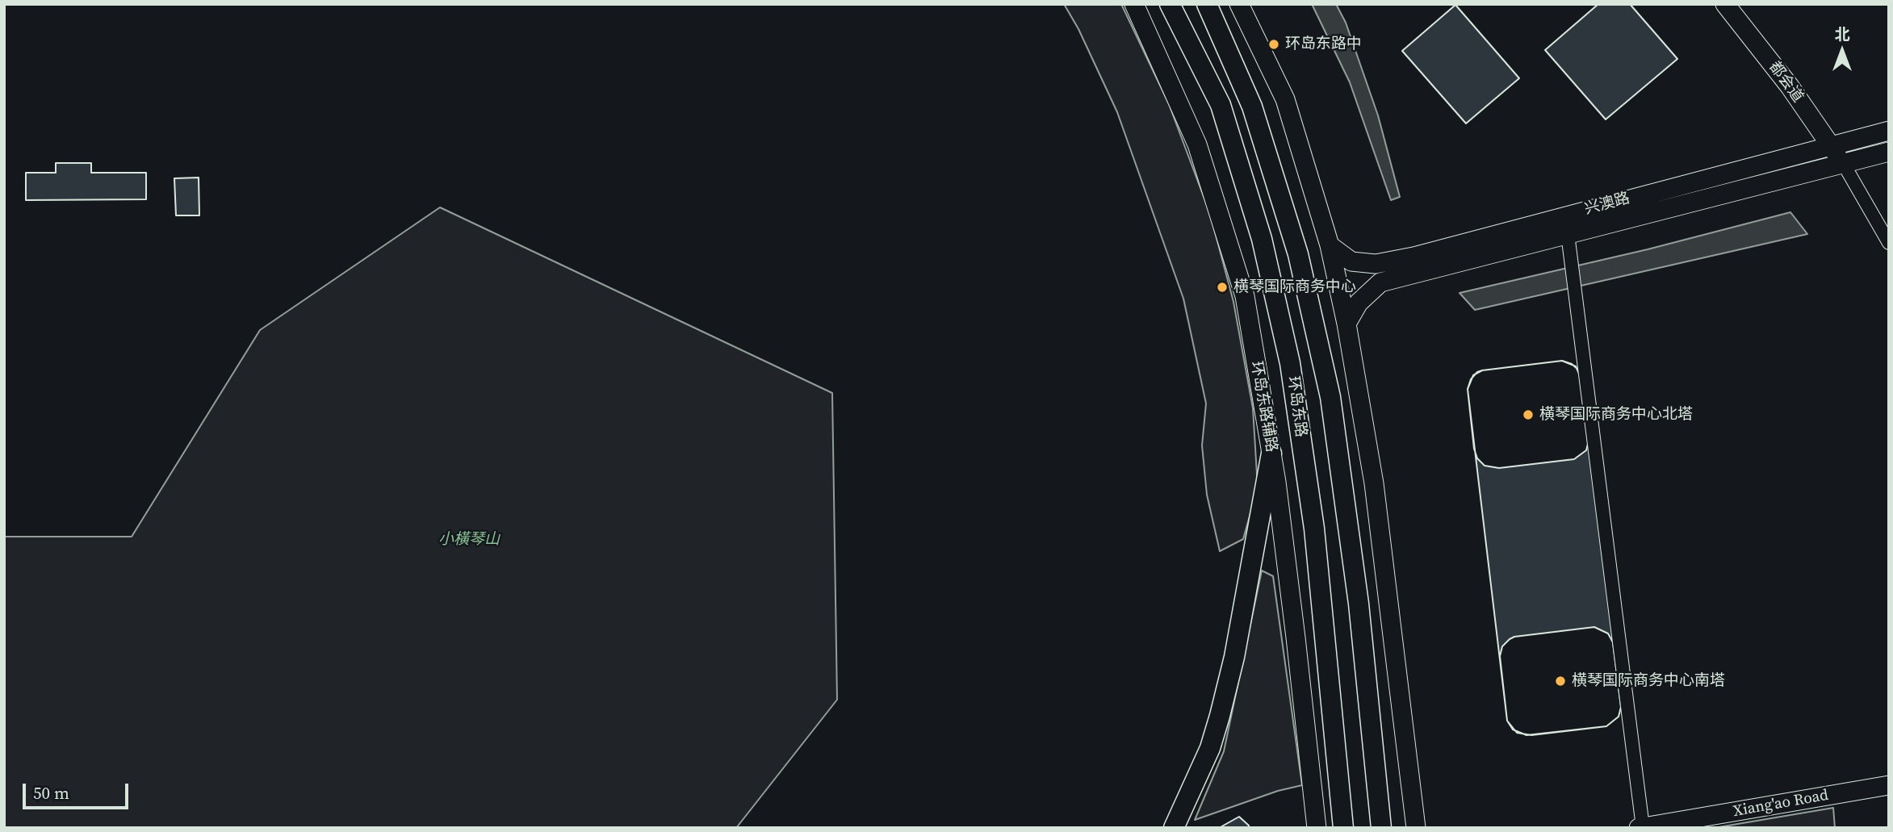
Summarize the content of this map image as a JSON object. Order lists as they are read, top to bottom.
{
  "streets": {
    "main road": [
      "都会道",
      "兴澳路",
      "环岛东路辅路",
      "环岛东路",
      "Xiang'ao Road"
    ]
  },
  "crossings": [
    ["都会道", "兴澳路"]
  ],
  "parks": ["小橫琴山"],
  "places": [
    "环岛东路中",
    "横琴国际商务中心",
    "横琴国际商务中心北塔",
    "横琴国际商务中心南塔"
  ],
  "scale_bar": "50 m",
  "north": "top"
}
